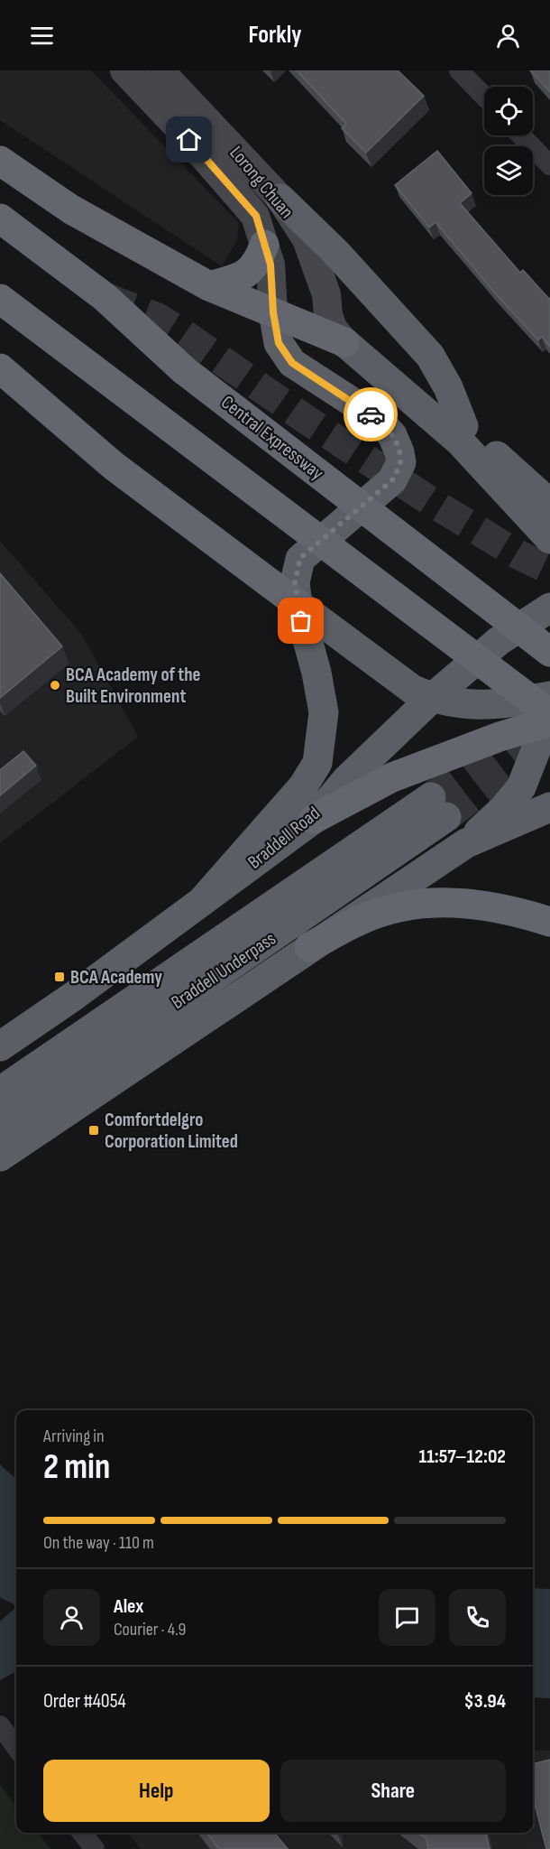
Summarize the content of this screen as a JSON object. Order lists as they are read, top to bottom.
{
  "streets": {
    "highway": ["Central Expressway", "Braddell Road", "Braddell Underpass"],
    "main road": ["Lorong Chuan"]
  },
  "places": {
    "other": ["BCA Academy of the Built Environment"],
    "transit": ["BCA Academy", "Comfortdelgro Corporation Limited"]
  },
  "page": {
    "header": "Forkly",
    "heading": ["2 min", "Arriving in", "11:57–12:02"],
    "panel": [
      "Alex",
      "Courier · 4.9",
      "Order #4054",
      "$3.94"
    ],
    "bar": "On the way · 110 m",
    "buttons": ["Help", "Share"]
  }
}
